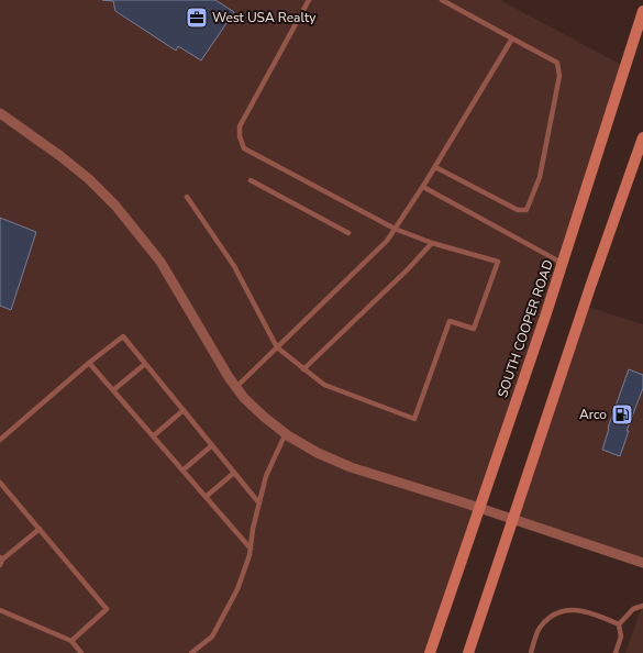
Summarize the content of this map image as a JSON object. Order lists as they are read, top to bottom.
{
  "streets": {
    "main road": ["SOUTH COOPER ROAD"]
  },
  "places": {
    "office": ["West USA Realty"],
    "fuel station": ["Arco"]
  }
}
